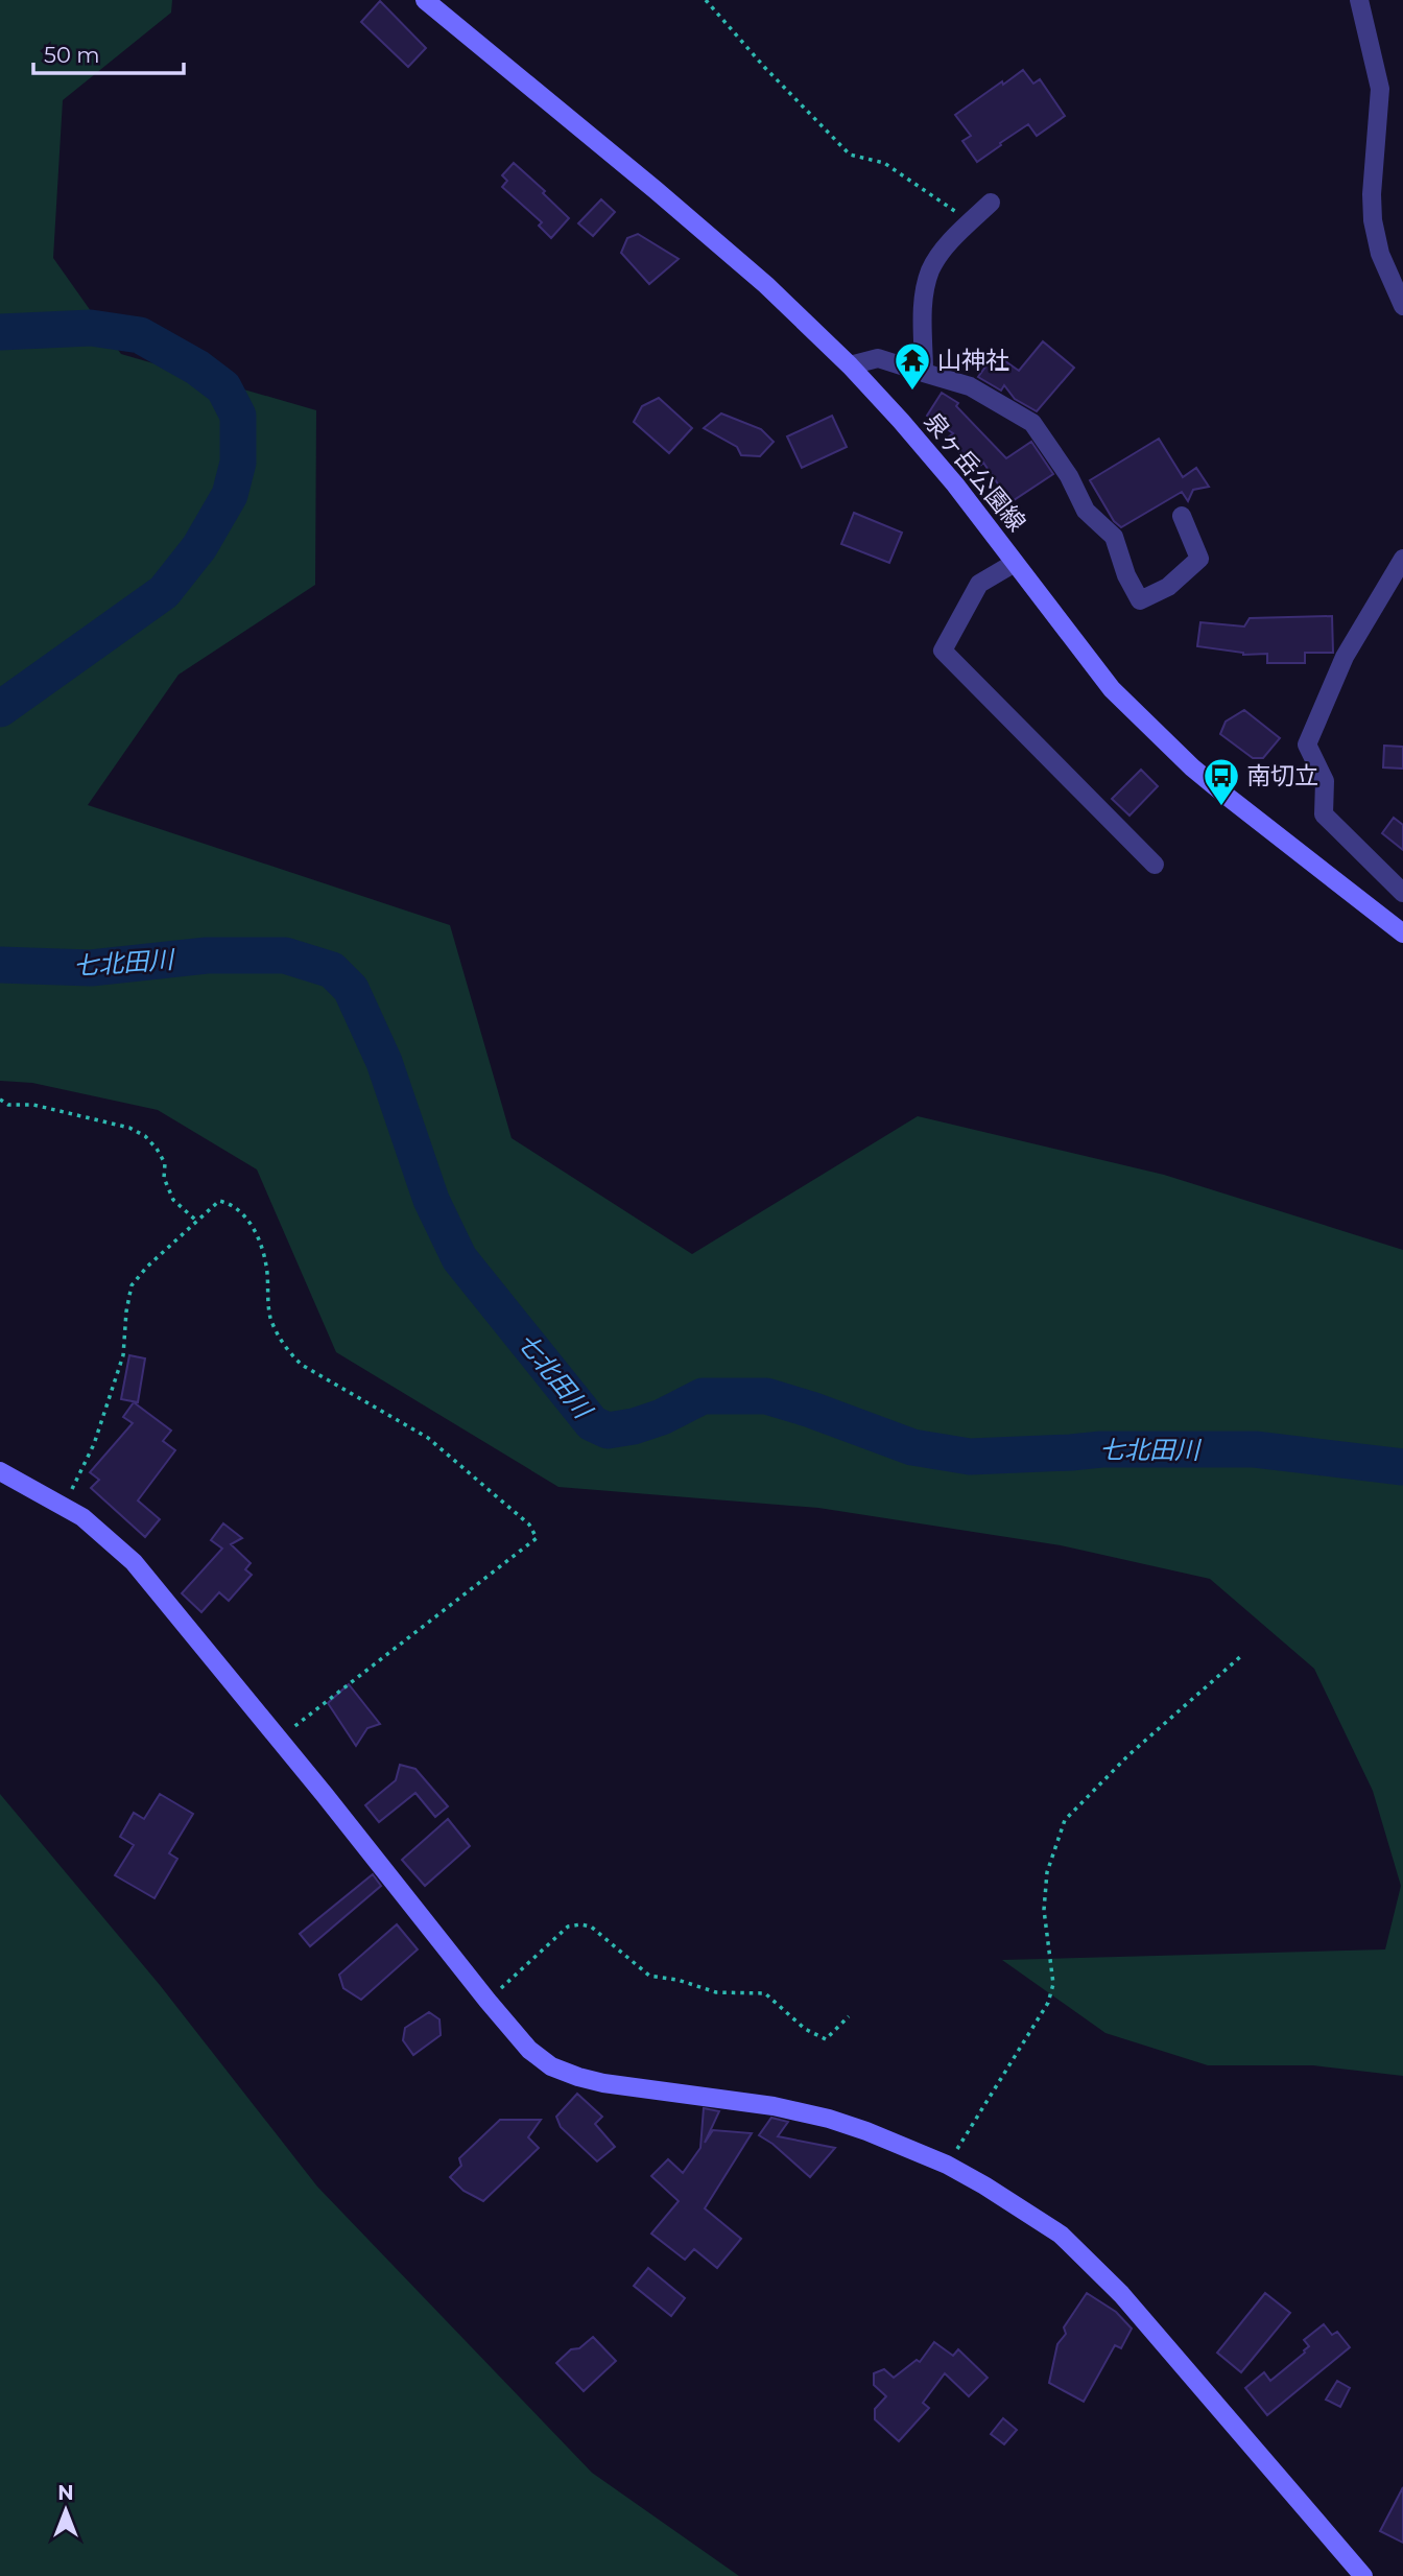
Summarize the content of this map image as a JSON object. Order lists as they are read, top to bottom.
{
  "streets": {
    "street": ["泉ヶ岳公園線"]
  },
  "water": ["七北田川"],
  "places": {
    "temple": ["山神社"],
    "bus stop": ["南切立"]
  },
  "scale_bar": "50 m",
  "north": "top"
}
